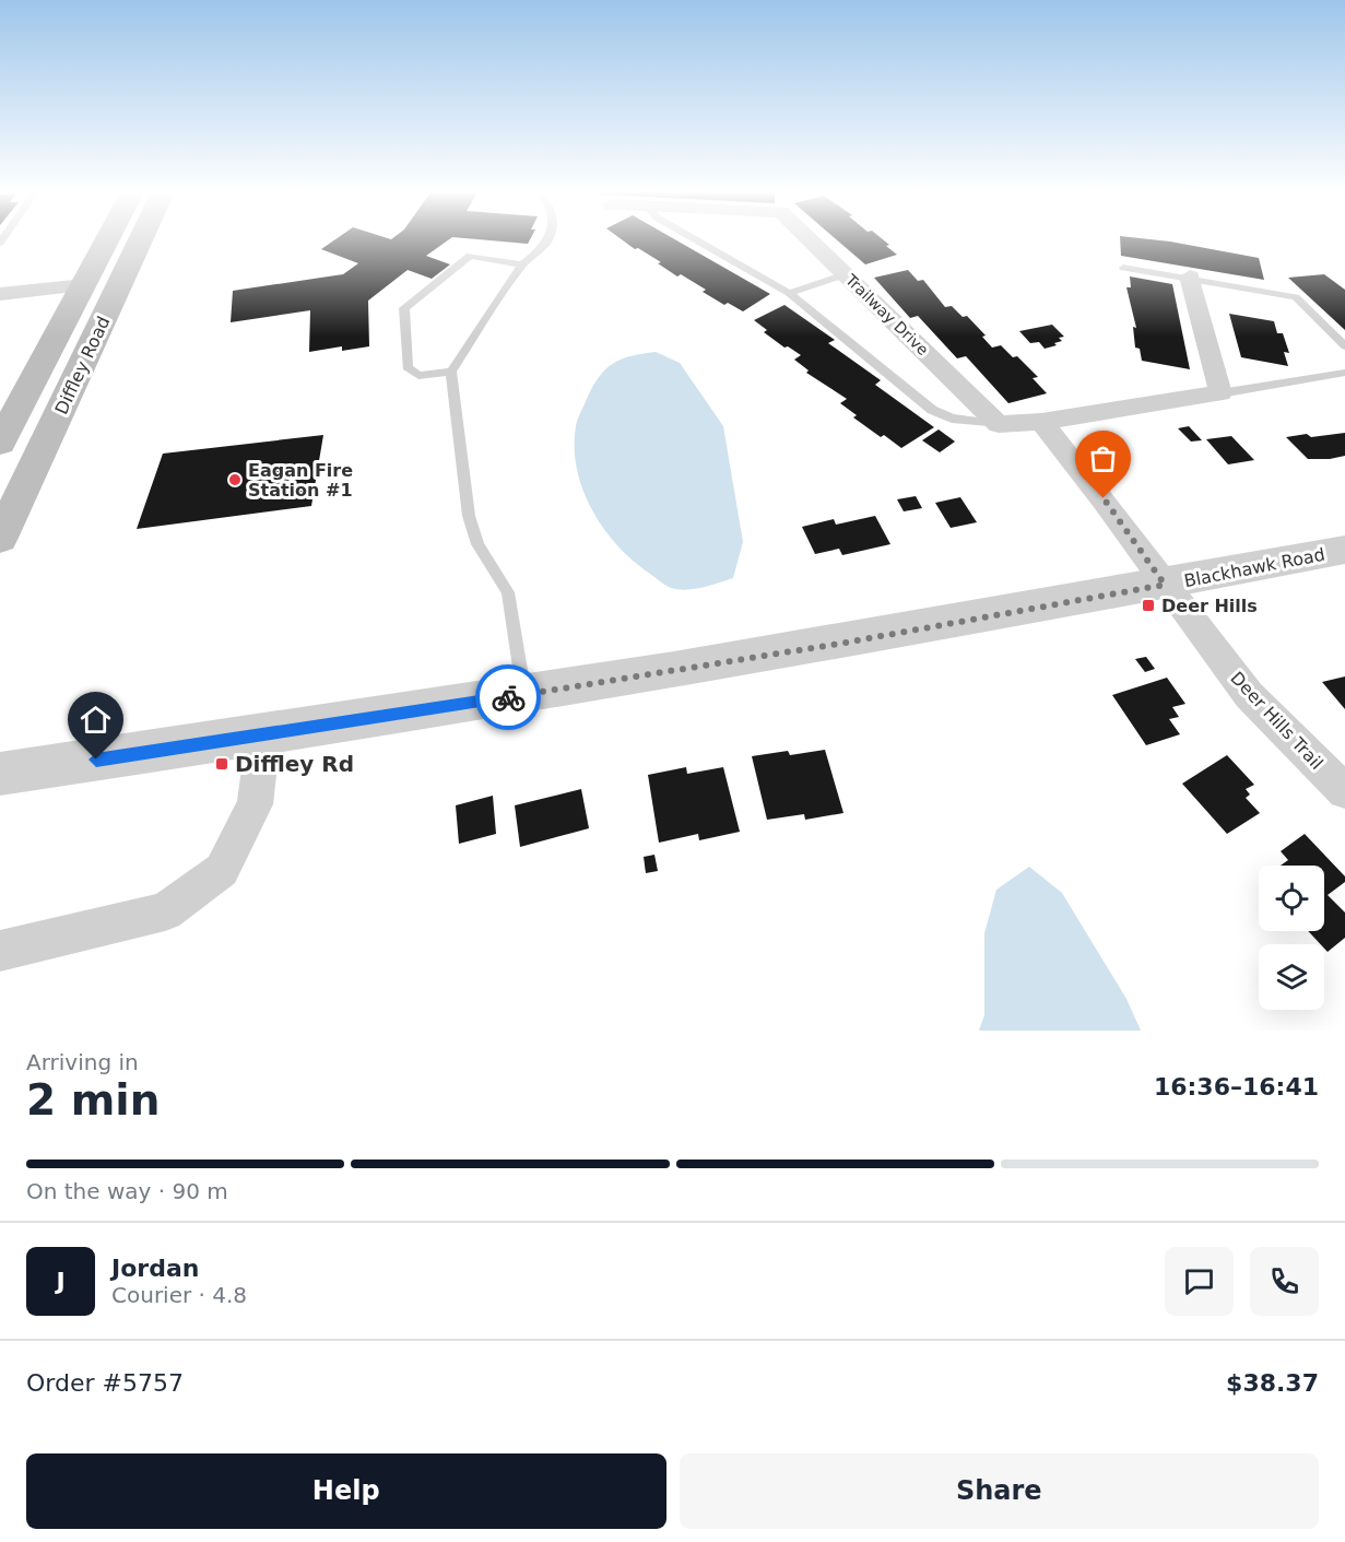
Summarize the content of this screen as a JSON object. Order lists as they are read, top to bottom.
{
  "streets": {
    "main road": ["Diffley Road"],
    "street": ["Trailway Drive", "Blackhawk Road", "Deer Hills Trail"]
  },
  "crossings": [
    ["Blackhawk Road", "Deer Hills Trail"]
  ],
  "places": {
    "other": ["Eagan Fire Station #1"],
    "transit": ["Deer Hills", "Diffley Rd"]
  },
  "page": {
    "heading": ["2 min", "Arriving in", "16:36–16:41"],
    "panel": [
      "Jordan",
      "Courier · 4.8",
      "Order #5757",
      "$38.37"
    ],
    "bar": "On the way · 90 m",
    "round": "J",
    "buttons": ["Help", "Share"]
  }
}
